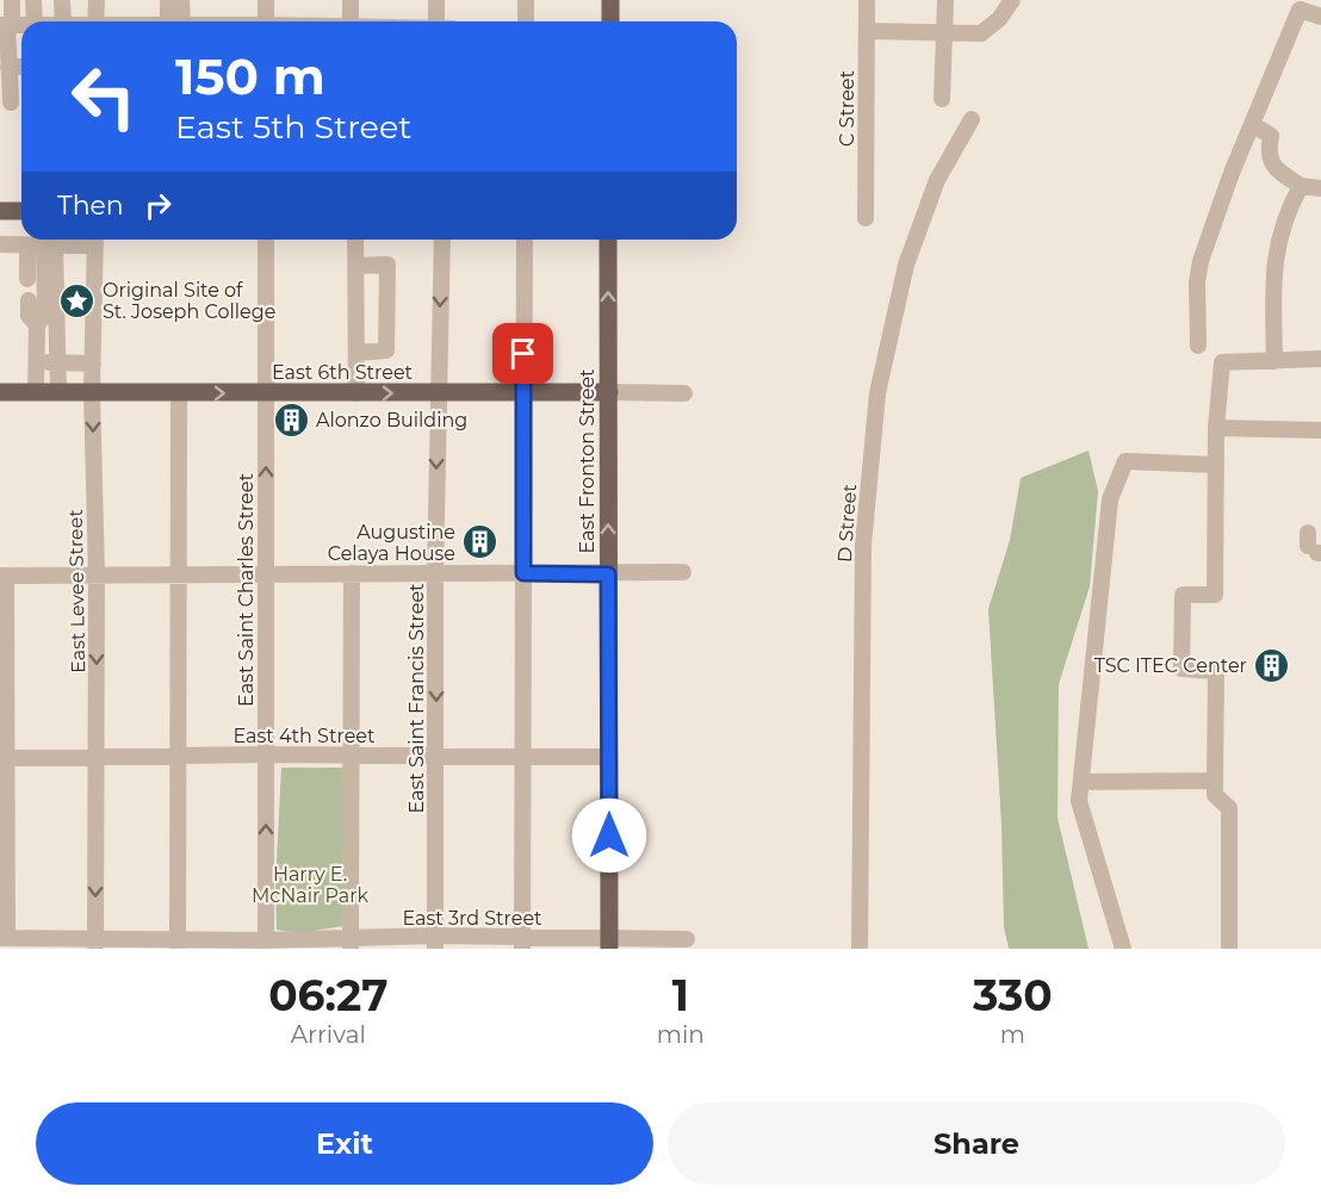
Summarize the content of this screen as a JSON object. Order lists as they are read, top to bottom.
{
  "streets": {
    "main road": ["East 6th Street", "East Fronton Street"],
    "street": [
      "C Street",
      "D Street",
      "East Saint Charles Street",
      "East Levee Street",
      "East Saint Francis Street",
      "East 4th Street",
      "East 3rd Street"
    ]
  },
  "crossings": [
    ["East 6th Street", "East Fronton Street"],
    ["East 6th Street", "East Saint Charles Street"],
    ["East 6th Street", "East Levee Street"],
    ["East 6th Street", "East Saint Francis Street"],
    ["East Fronton Street", "East 4th Street"],
    ["East Fronton Street", "East 3rd Street"],
    ["East Saint Charles Street", "East 4th Street"],
    ["East Saint Charles Street", "East 3rd Street"],
    ["East Levee Street", "East 4th Street"],
    ["East Levee Street", "East 3rd Street"],
    ["East Saint Francis Street", "East 4th Street"],
    ["East Saint Francis Street", "East 3rd Street"]
  ],
  "one_way": ["East Fronton Street"],
  "parks": ["Harry E. McNair Park"],
  "places": {
    "place": ["Original Site of St. Joseph College"],
    "building": ["Alonzo Building", "Augustine Celaya House", "TSC ITEC Center"]
  },
  "page": {
    "turn": ["150 m", "East 5th Street"],
    "then": "Then",
    "eta": [
      "06:27",
      "Arrival",
      "1",
      "min",
      "330",
      "m"
    ],
    "buttons": ["Exit", "Share"]
  }
}
